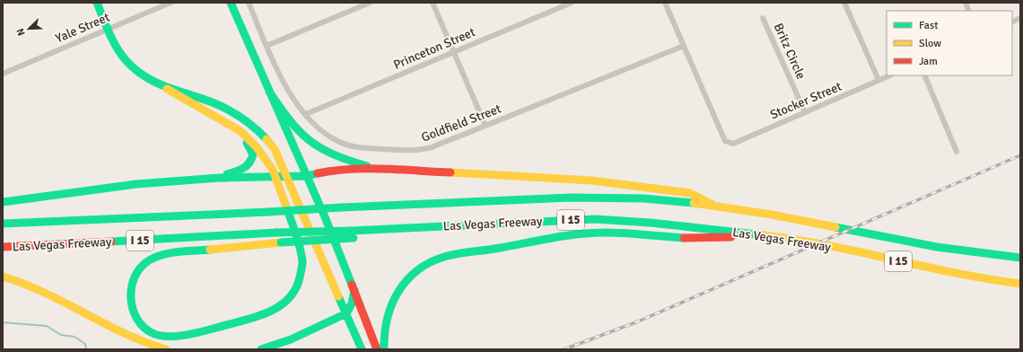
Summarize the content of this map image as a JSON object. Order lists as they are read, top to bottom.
{
  "streets": {
    "main road": ["I 15", "Las Vegas Freeway"],
    "street": [
      "Yale Street",
      "Princeton Street",
      "Britz Circle",
      "Stocker Street",
      "Goldfield Street"
    ]
  },
  "crossings": [
    ["Princeton Street", "Goldfield Street"],
    ["Britz Circle", "Stocker Street"],
    ["Stocker Street", "Goldfield Street"]
  ],
  "legend": ["Fast", "Slow", "Jam"],
  "north": "bottom left"
}
